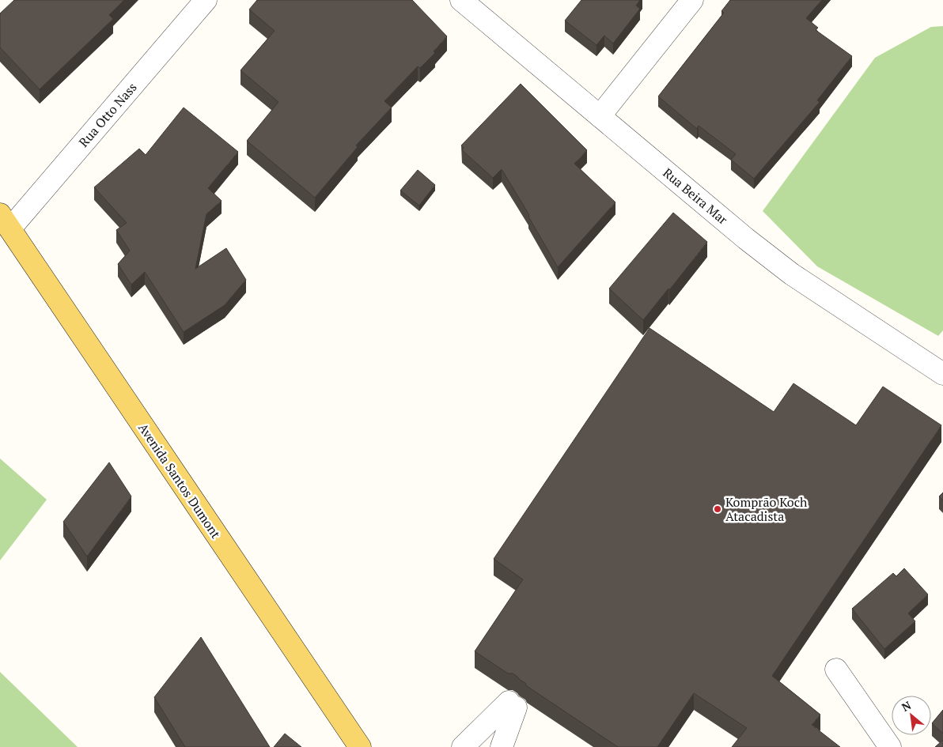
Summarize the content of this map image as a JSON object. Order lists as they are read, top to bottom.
{
  "streets": {
    "main road": ["Avenida Santos Dumont"],
    "street": ["Rua Otto Nass", "Rua Beira Mar"]
  },
  "crossings": [
    ["Rua Otto Nass", "Avenida Santos Dumont"]
  ],
  "places": ["Komprão Koch Atacadista"],
  "north": "top left"
}
